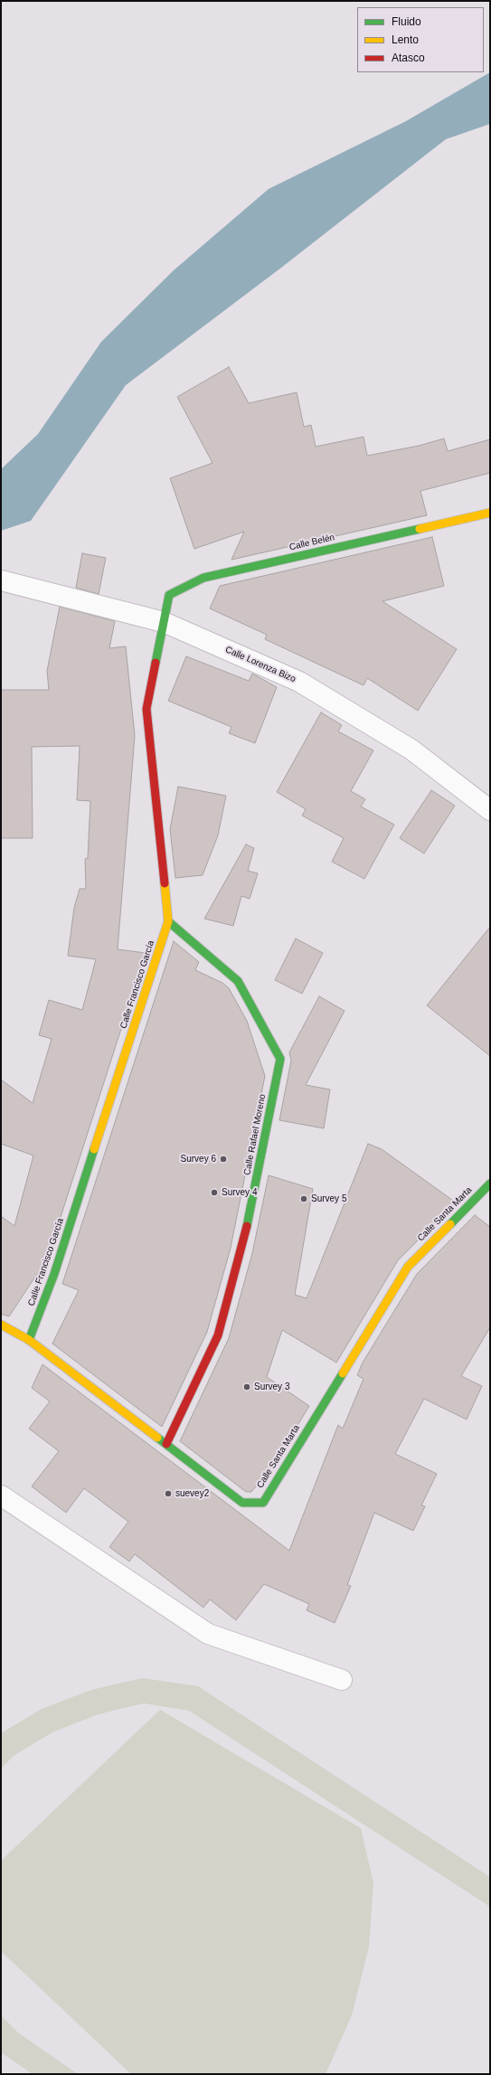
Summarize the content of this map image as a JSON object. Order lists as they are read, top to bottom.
{
  "streets": {
    "street": [
      "Calle Belén",
      "Calle Lorenza Bizo",
      "Calle Francisco García",
      "Calle Rafael Moreno",
      "Calle Santa Marta"
    ]
  },
  "crossings": [
    ["Calle Belén", "Calle Lorenza Bizo"],
    ["Calle Belén", "Calle Francisco García"],
    ["Calle Lorenza Bizo", "Calle Francisco García"],
    ["Calle Francisco García", "Calle Rafael Moreno"],
    ["Calle Francisco García", "Calle Santa Marta"],
    ["Calle Rafael Moreno", "Calle Santa Marta"]
  ],
  "places": [
    "Survey 6",
    "Survey 4",
    "Survey 5",
    "Survey 3",
    "suevey2"
  ],
  "legend": ["Fluido", "Lento", "Atasco"]
}
